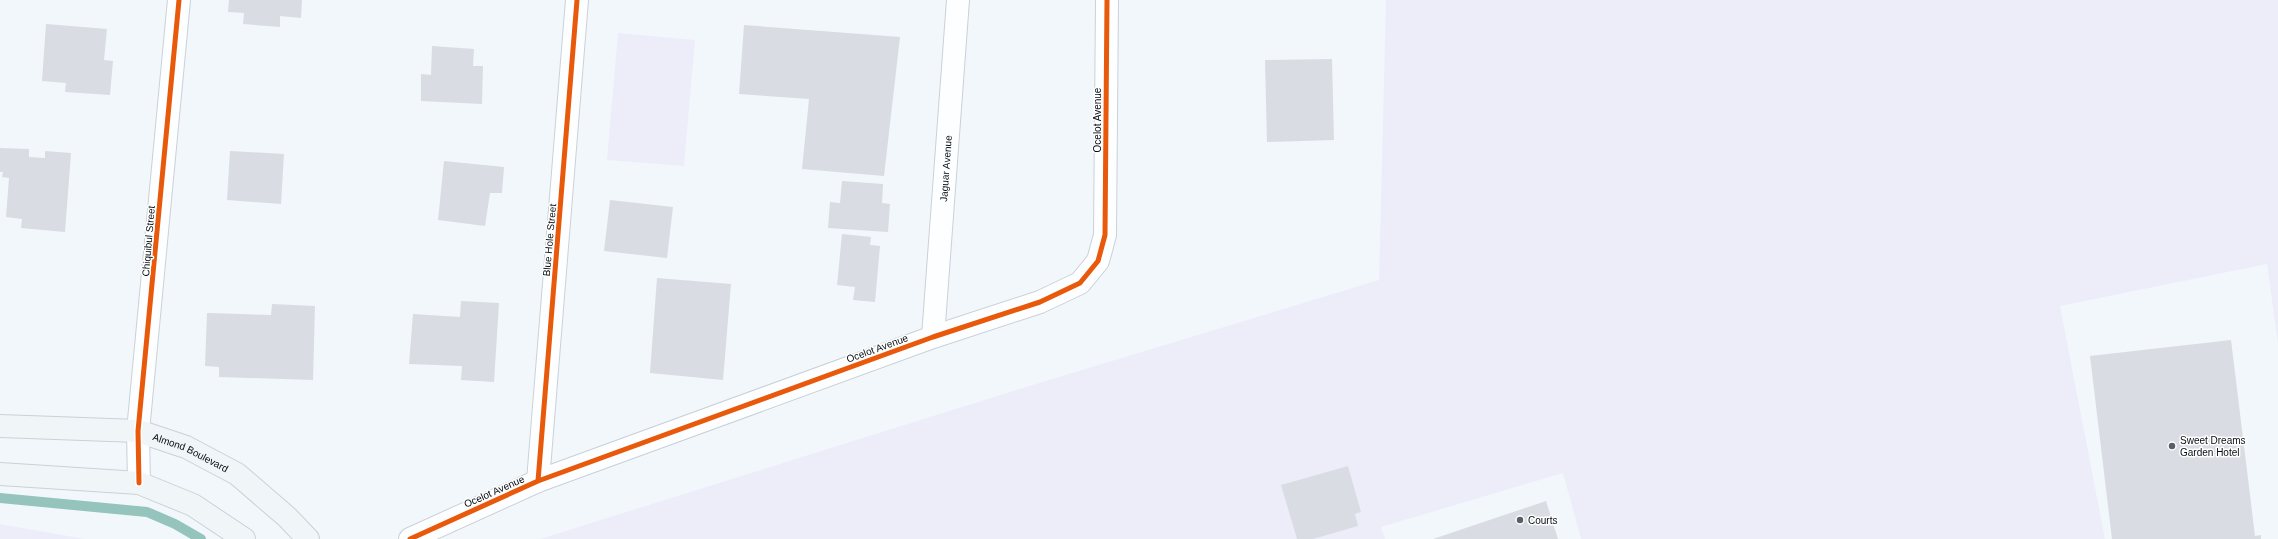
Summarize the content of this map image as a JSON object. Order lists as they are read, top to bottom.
{
  "streets": {
    "street": [
      "Ocelot Avenue",
      "Jaguar Avenue",
      "Blue Hole Street",
      "Chiquibul Street",
      "Almond Boulevard"
    ]
  },
  "crossings": [
    ["Ocelot Avenue", "Jaguar Avenue"],
    ["Ocelot Avenue", "Blue Hole Street"],
    ["Chiquibul Street", "Almond Boulevard"]
  ],
  "places": ["Sweet Dreams Garden Hotel", "Courts"]
}
